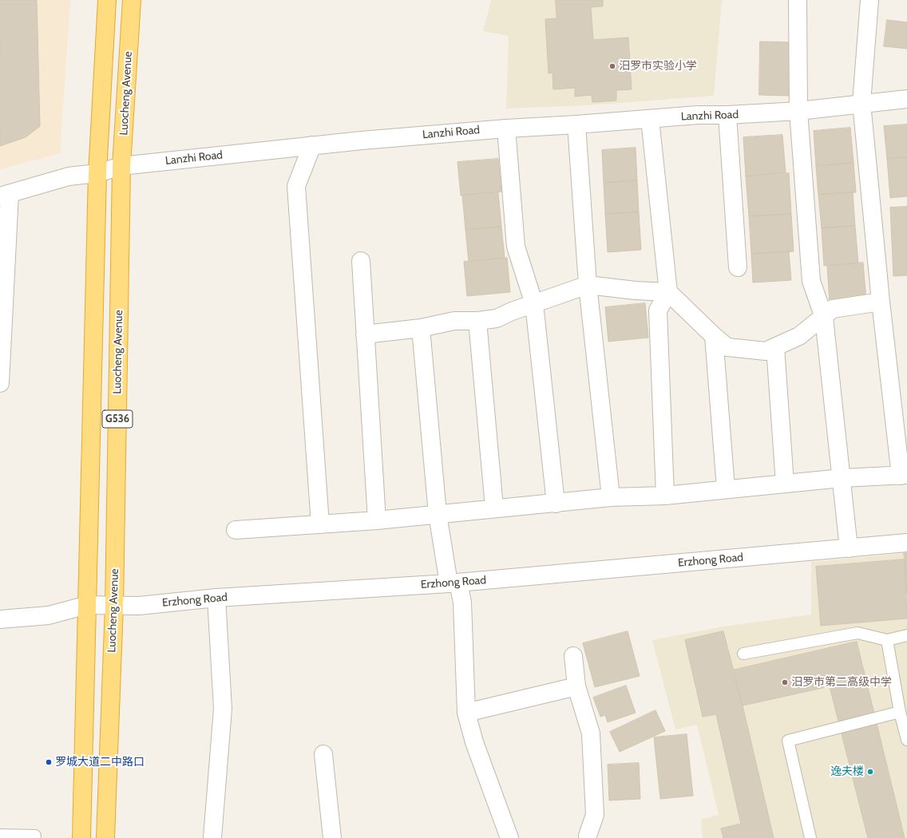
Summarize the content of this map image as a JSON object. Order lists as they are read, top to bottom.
{
  "streets": {
    "highway": ["Luocheng Avenue", "G536"],
    "street": ["Lanzhi Road", "Erzhong Road"]
  },
  "crossings": [
    ["Luocheng Avenue", "Lanzhi Road"],
    ["Luocheng Avenue", "Erzhong Road"],
    ["Lanzhi Road", "G536"],
    ["G536", "Erzhong Road"]
  ],
  "places": [
    "汨罗市实验小学",
    "汨罗市第二高级中学",
    "罗城大道二中路口",
    "逸夫楼"
  ]
}
